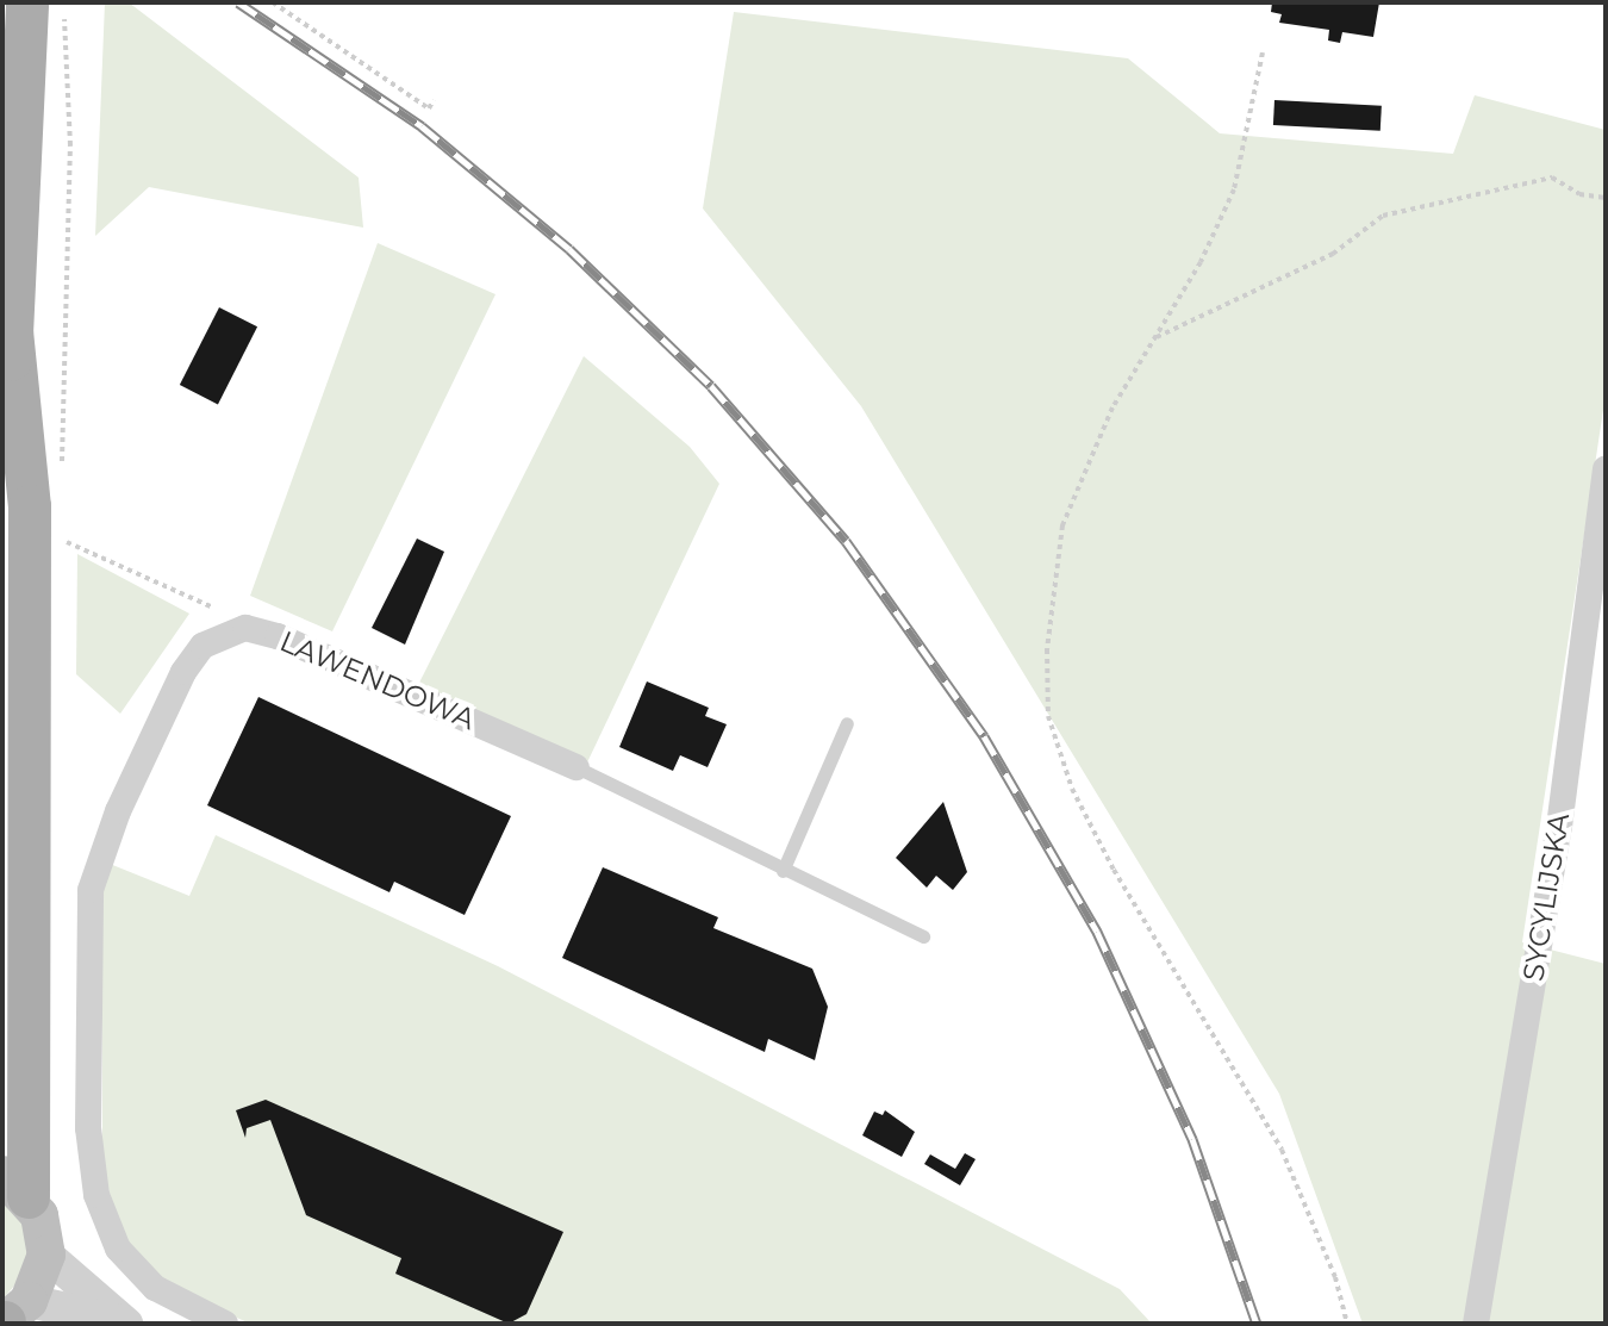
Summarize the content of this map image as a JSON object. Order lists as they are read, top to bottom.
{
  "streets": {
    "street": ["LAWENDOWA", "SYCYLIJSKA"]
  }
}
